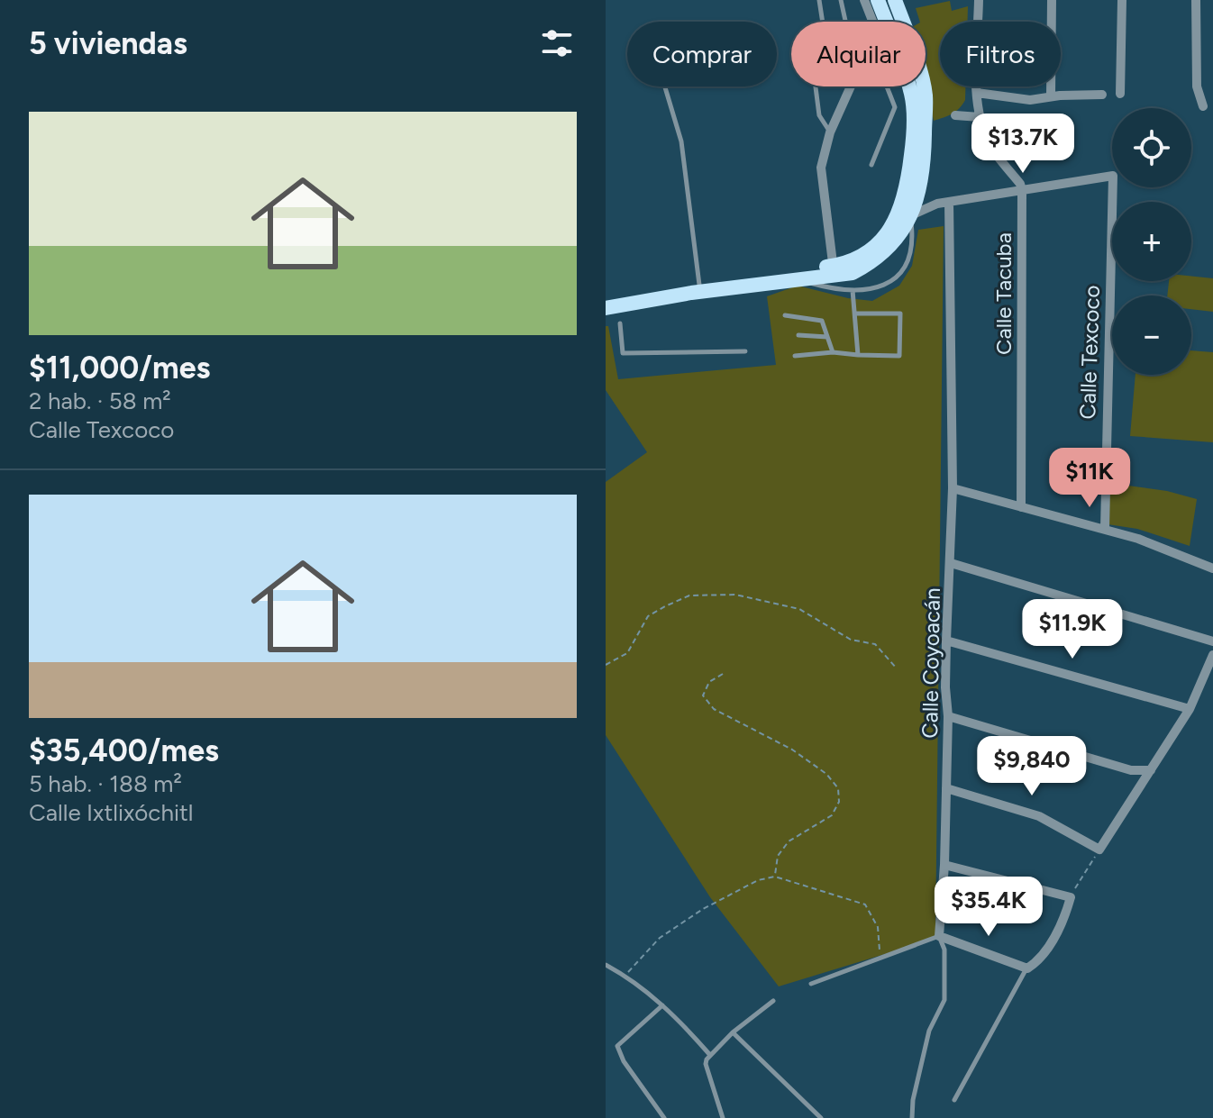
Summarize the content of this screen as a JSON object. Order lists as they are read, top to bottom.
{
  "streets": {
    "street": ["Calle Tacuba", "Calle Texcoco", "Calle Coyoacán"]
  },
  "crossings": [
    ["Calle Tacuba", "Calle Texcoco"]
  ],
  "page": {
    "heading": "5 viviendas",
    "chip": ["Comprar", "Alquilar", "Filtros"],
    "list": [
      {
        "name": "$11,000/mes",
        "note": "2 hab. · 58 m² · Calle Texcoco"
      },
      {
        "name": "$35,400/mes",
        "note": "5 hab. · 188 m² · Calle Ixtlixóchitl"
      }
    ],
    "map_buttons": ["+", "−"],
    "price": [
      "$13.7K",
      "$11K",
      "$11.9K",
      "$9,840",
      "$35.4K"
    ]
  }
}
